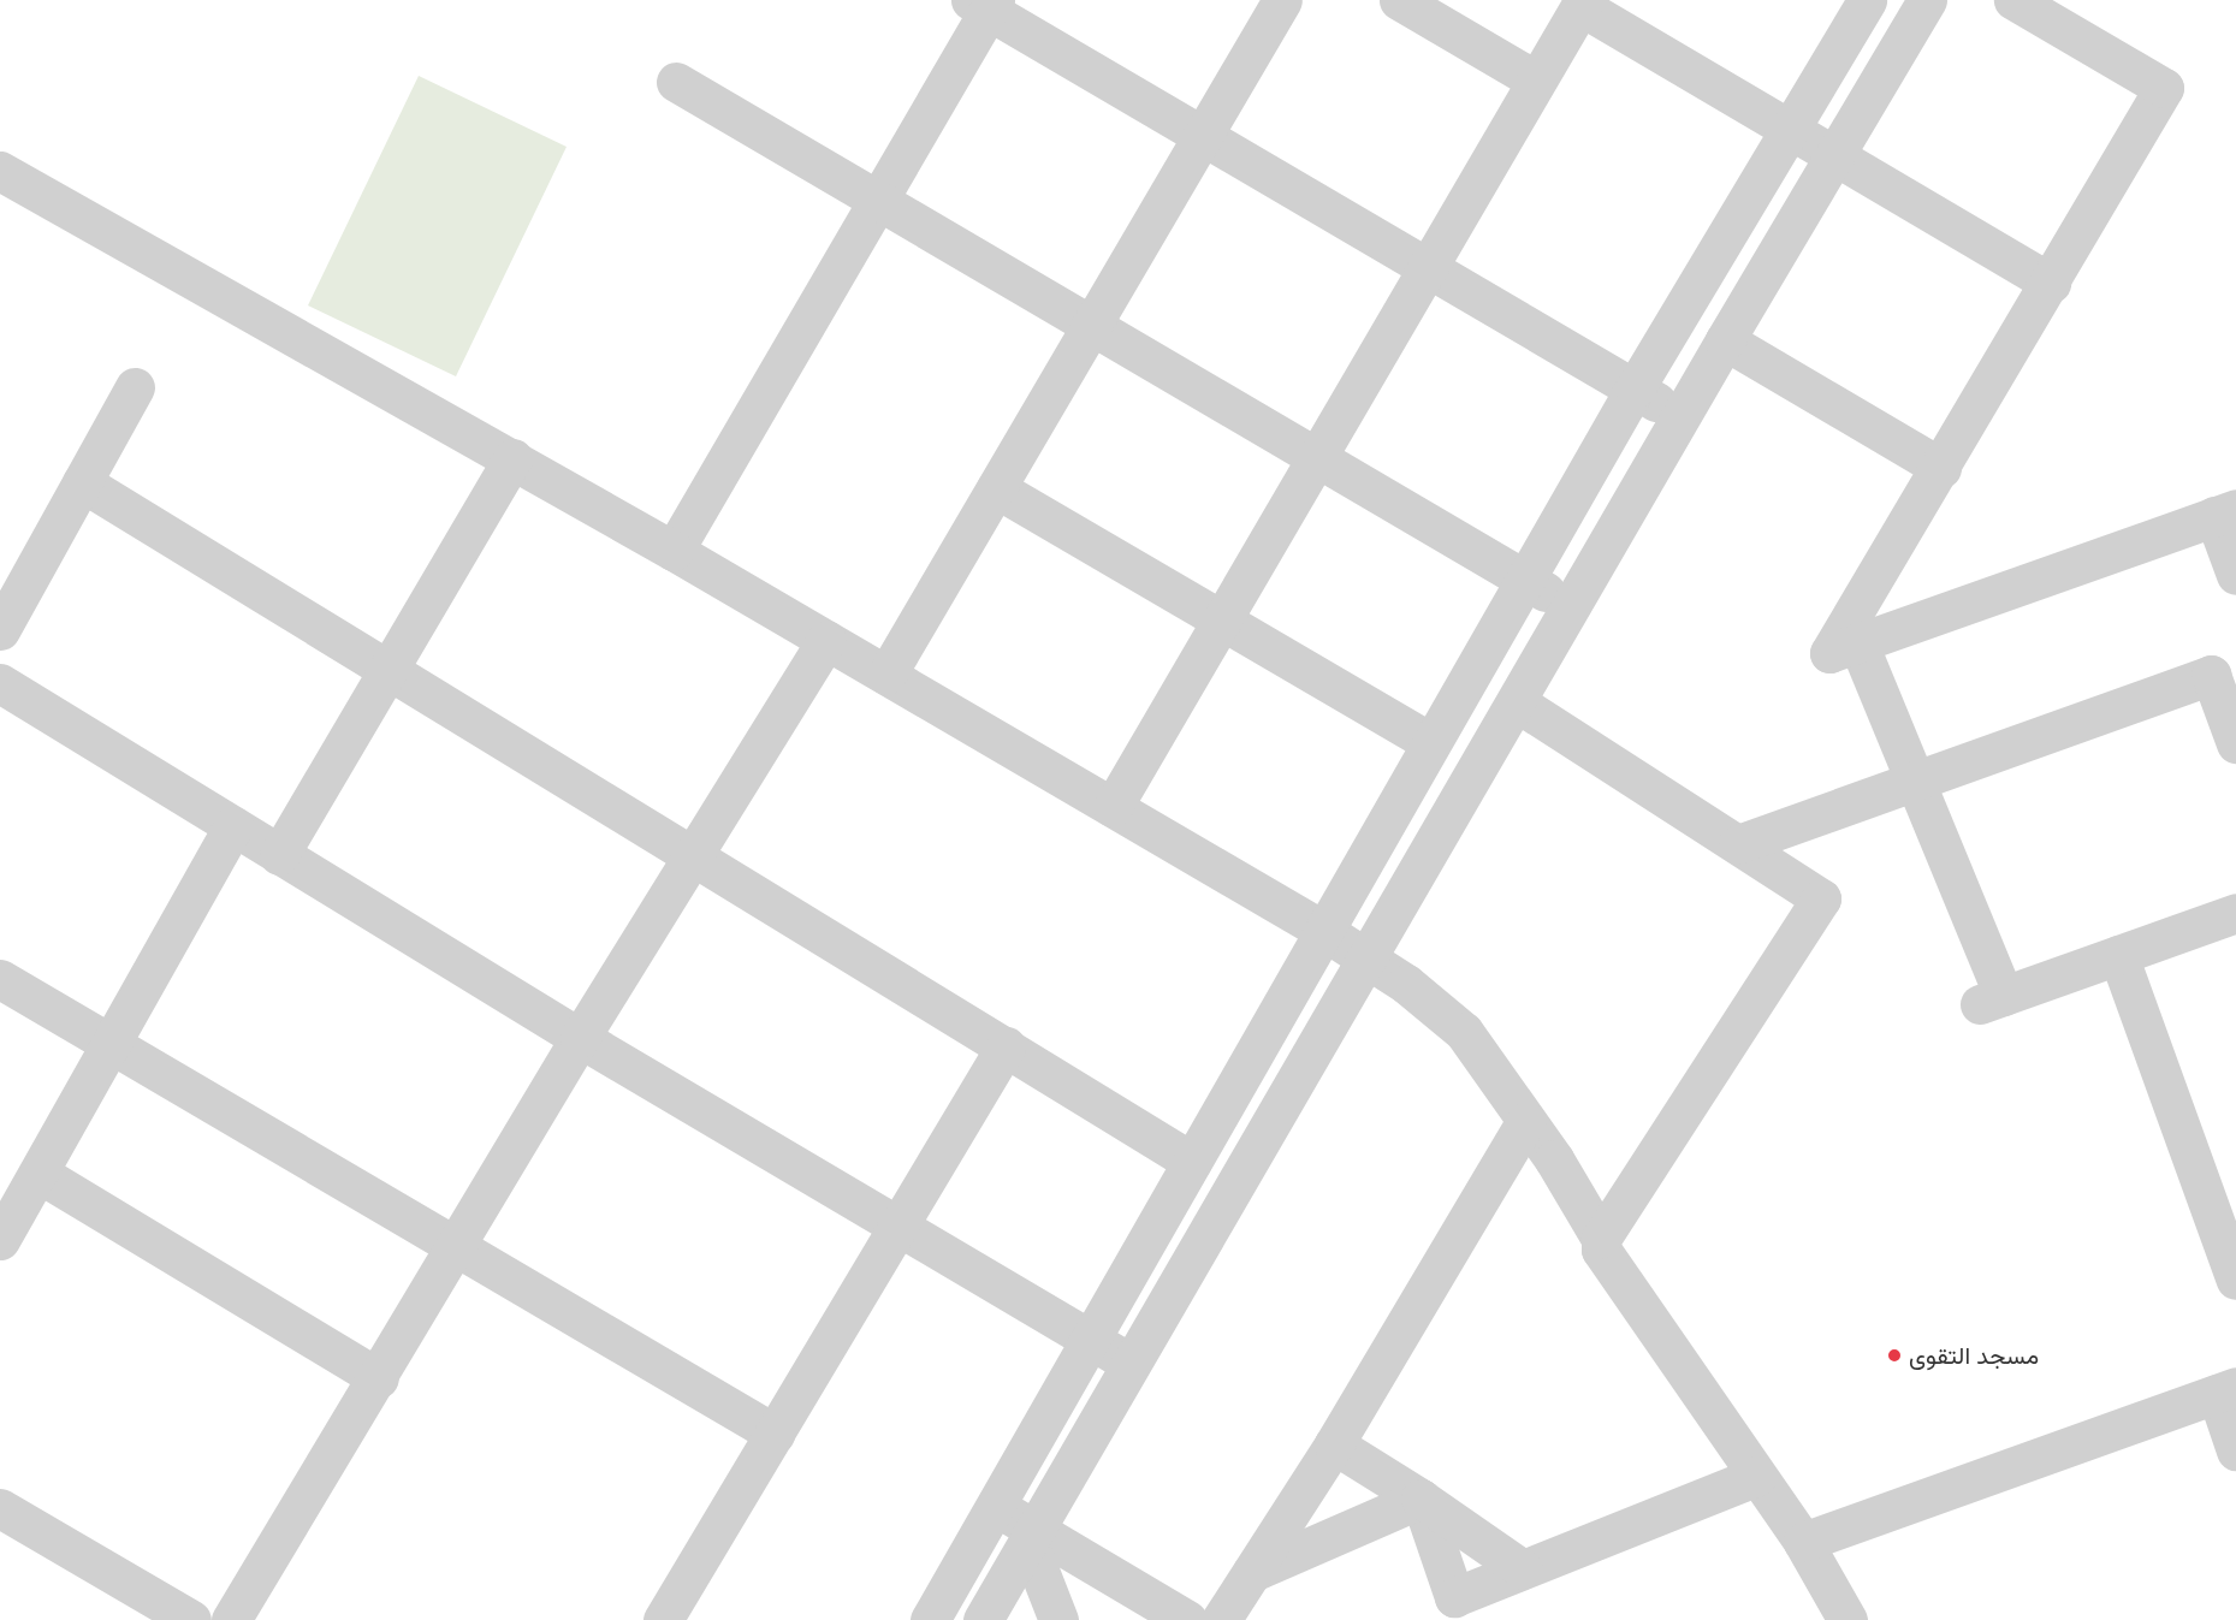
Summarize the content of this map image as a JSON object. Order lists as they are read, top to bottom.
{
  "places": ["مسجد التقوى"]
}
